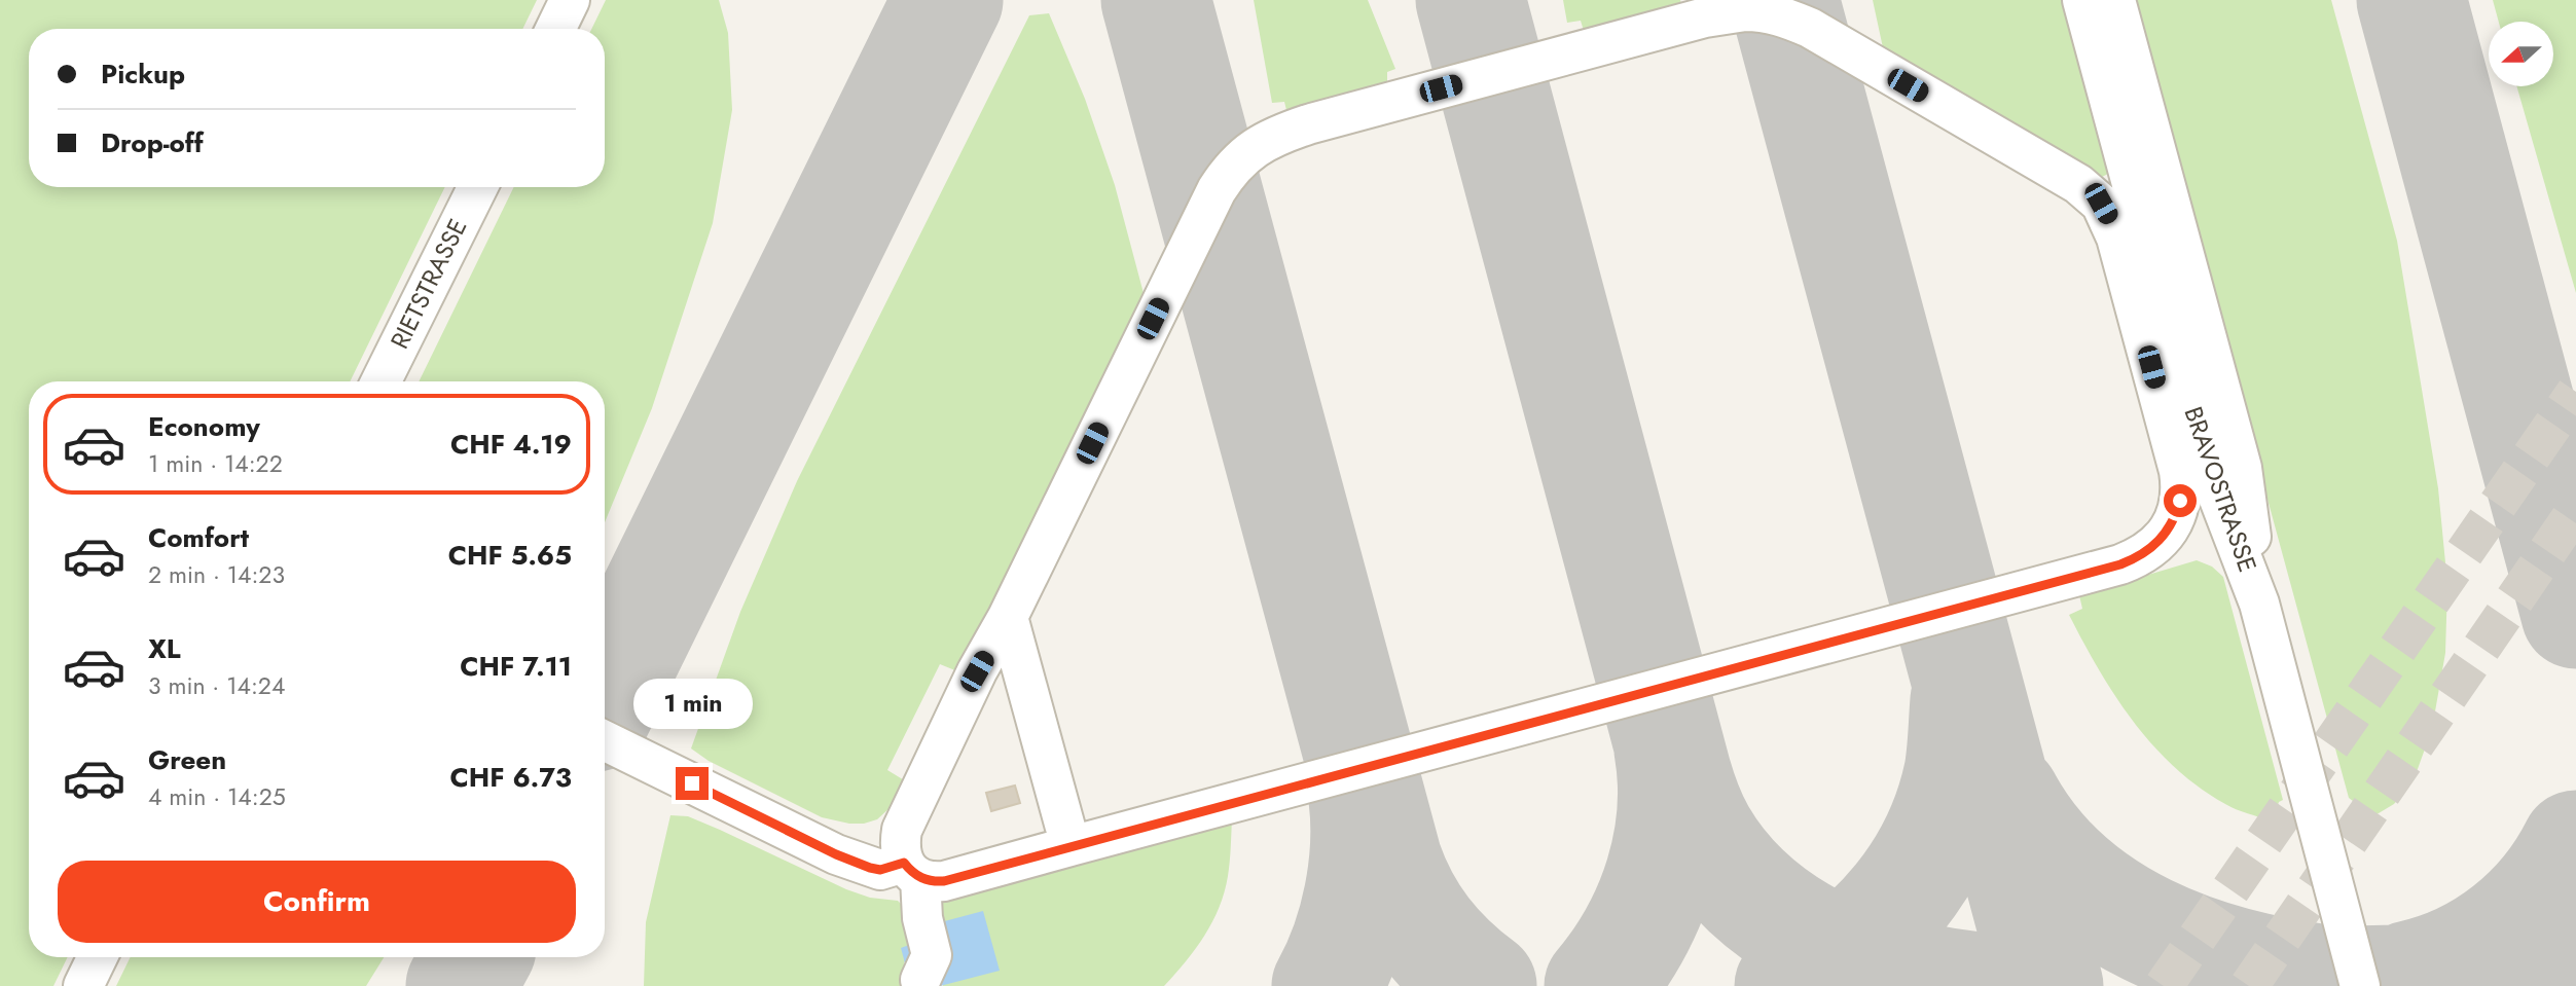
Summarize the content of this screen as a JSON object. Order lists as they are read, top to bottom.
{
  "streets": {
    "lane": ["RIETSTRASSE", "BRAVOSTRASSE"]
  },
  "north": "left",
  "page": {
    "banner": ["Pickup", "Drop-off"],
    "list": [
      {
        "name": "Economy",
        "note": "1 min · 14:22",
        "value": "CHF 4.19"
      },
      {
        "name": "Comfort",
        "note": "2 min · 14:23",
        "value": "CHF 5.65"
      },
      {
        "name": "XL",
        "note": "3 min · 14:24",
        "value": "CHF 7.11"
      },
      {
        "name": "Green",
        "note": "4 min · 14:25",
        "value": "CHF 6.73"
      }
    ],
    "bubble": "1 min",
    "buttons": "Confirm"
  }
}
